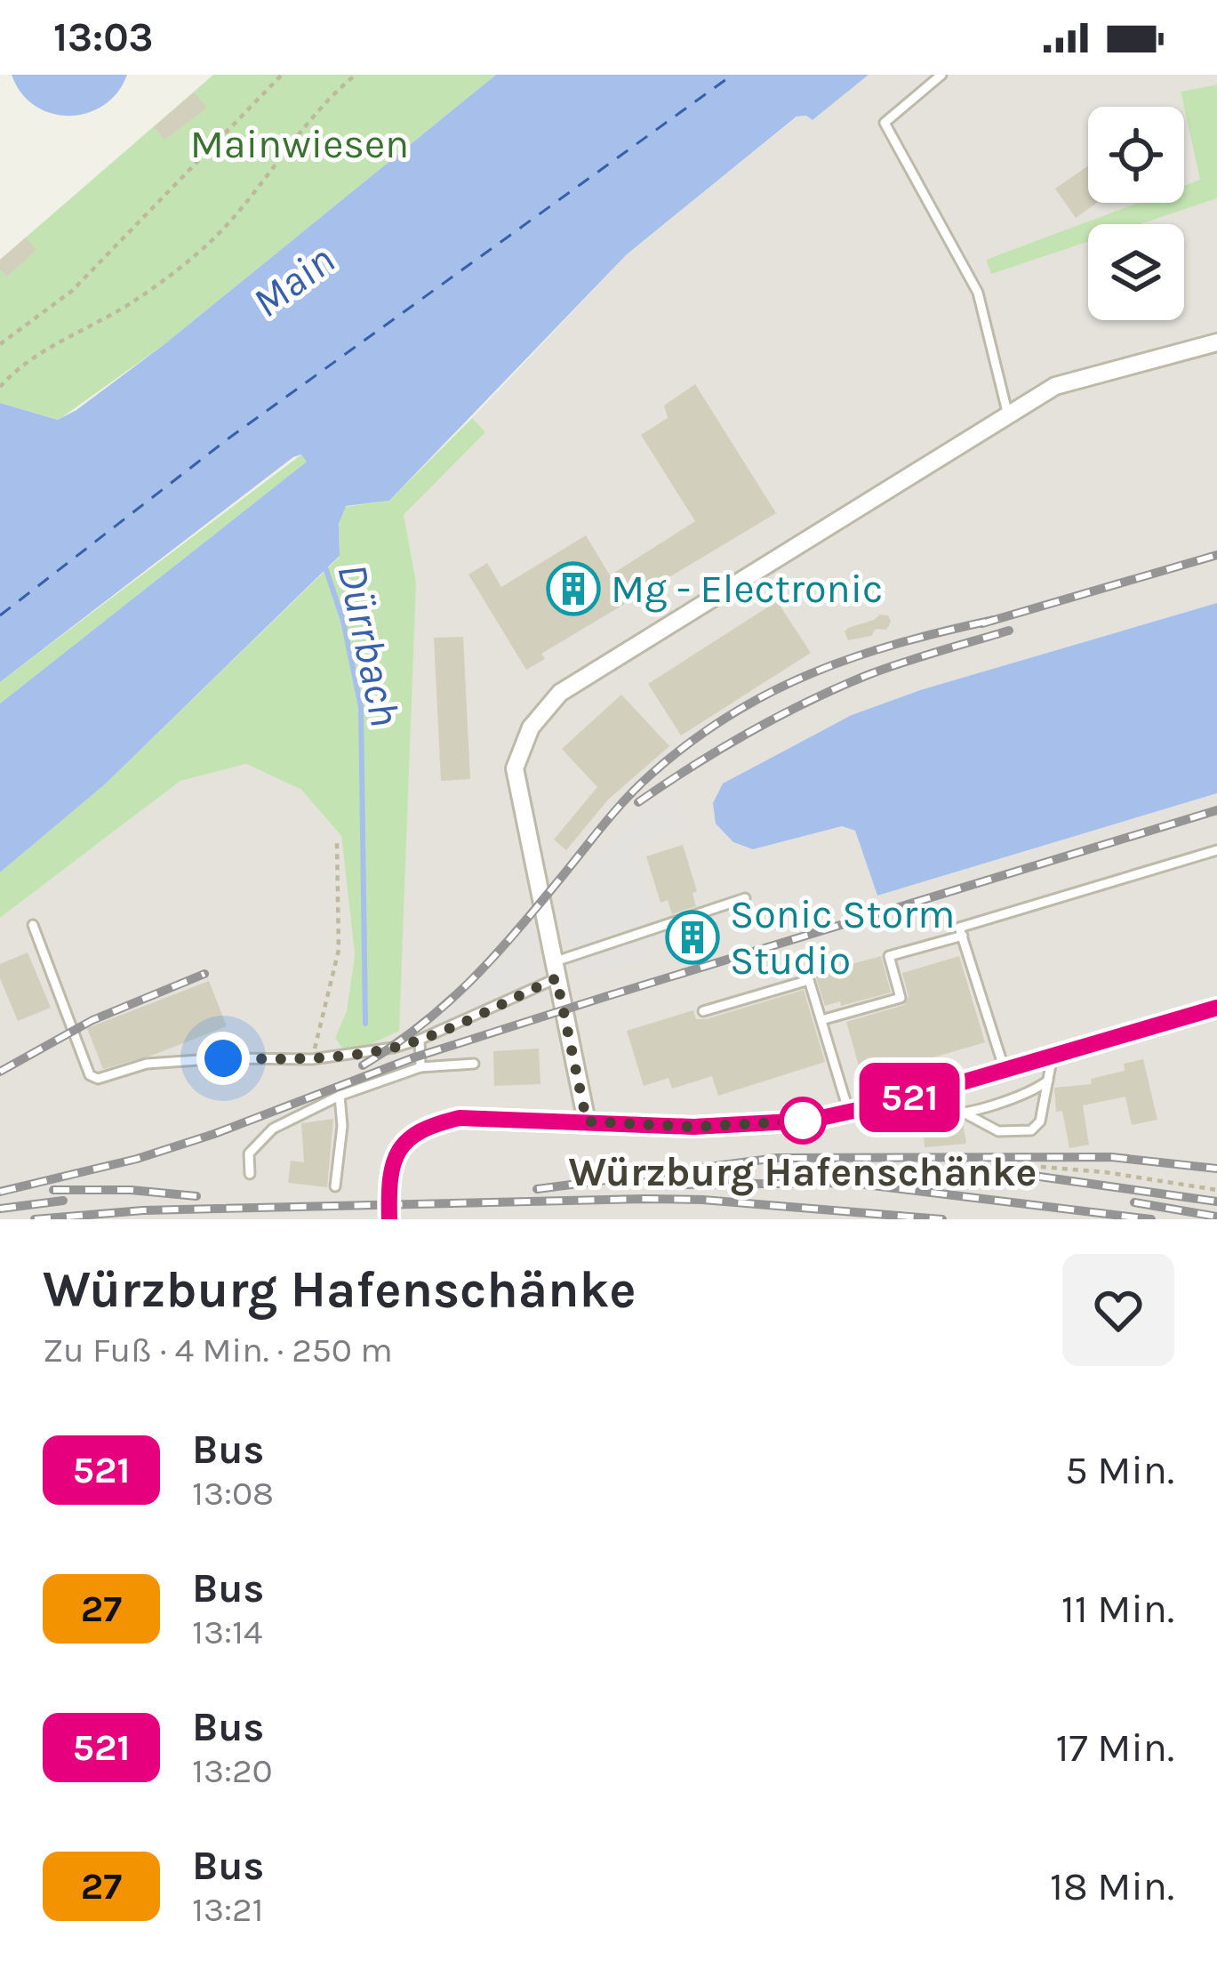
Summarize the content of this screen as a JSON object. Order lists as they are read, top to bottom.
{
  "water": ["Main", "Dürrbach"],
  "parks": ["Mainwiesen"],
  "places": {
    "building": ["Mg - Electronic", "Sonic Storm Studio"],
    "other": ["Würzburg Hafenschänke"]
  },
  "lines": ["bus line 521"],
  "page": {
    "status": "13:03",
    "on_map": "521",
    "heading": ["Würzburg Hafenschänke", "Zu Fuß · 4 Min. · 250 m"],
    "list": [
      {
        "mark": "521",
        "name": "Bus",
        "note": "13:08",
        "value": "5 Min."
      },
      {
        "mark": "27",
        "name": "Bus",
        "note": "13:14",
        "value": "11 Min."
      },
      {
        "mark": "521",
        "name": "Bus",
        "note": "13:20",
        "value": "17 Min."
      },
      {
        "mark": "27",
        "name": "Bus",
        "note": "13:21",
        "value": "18 Min."
      }
    ]
  }
}
